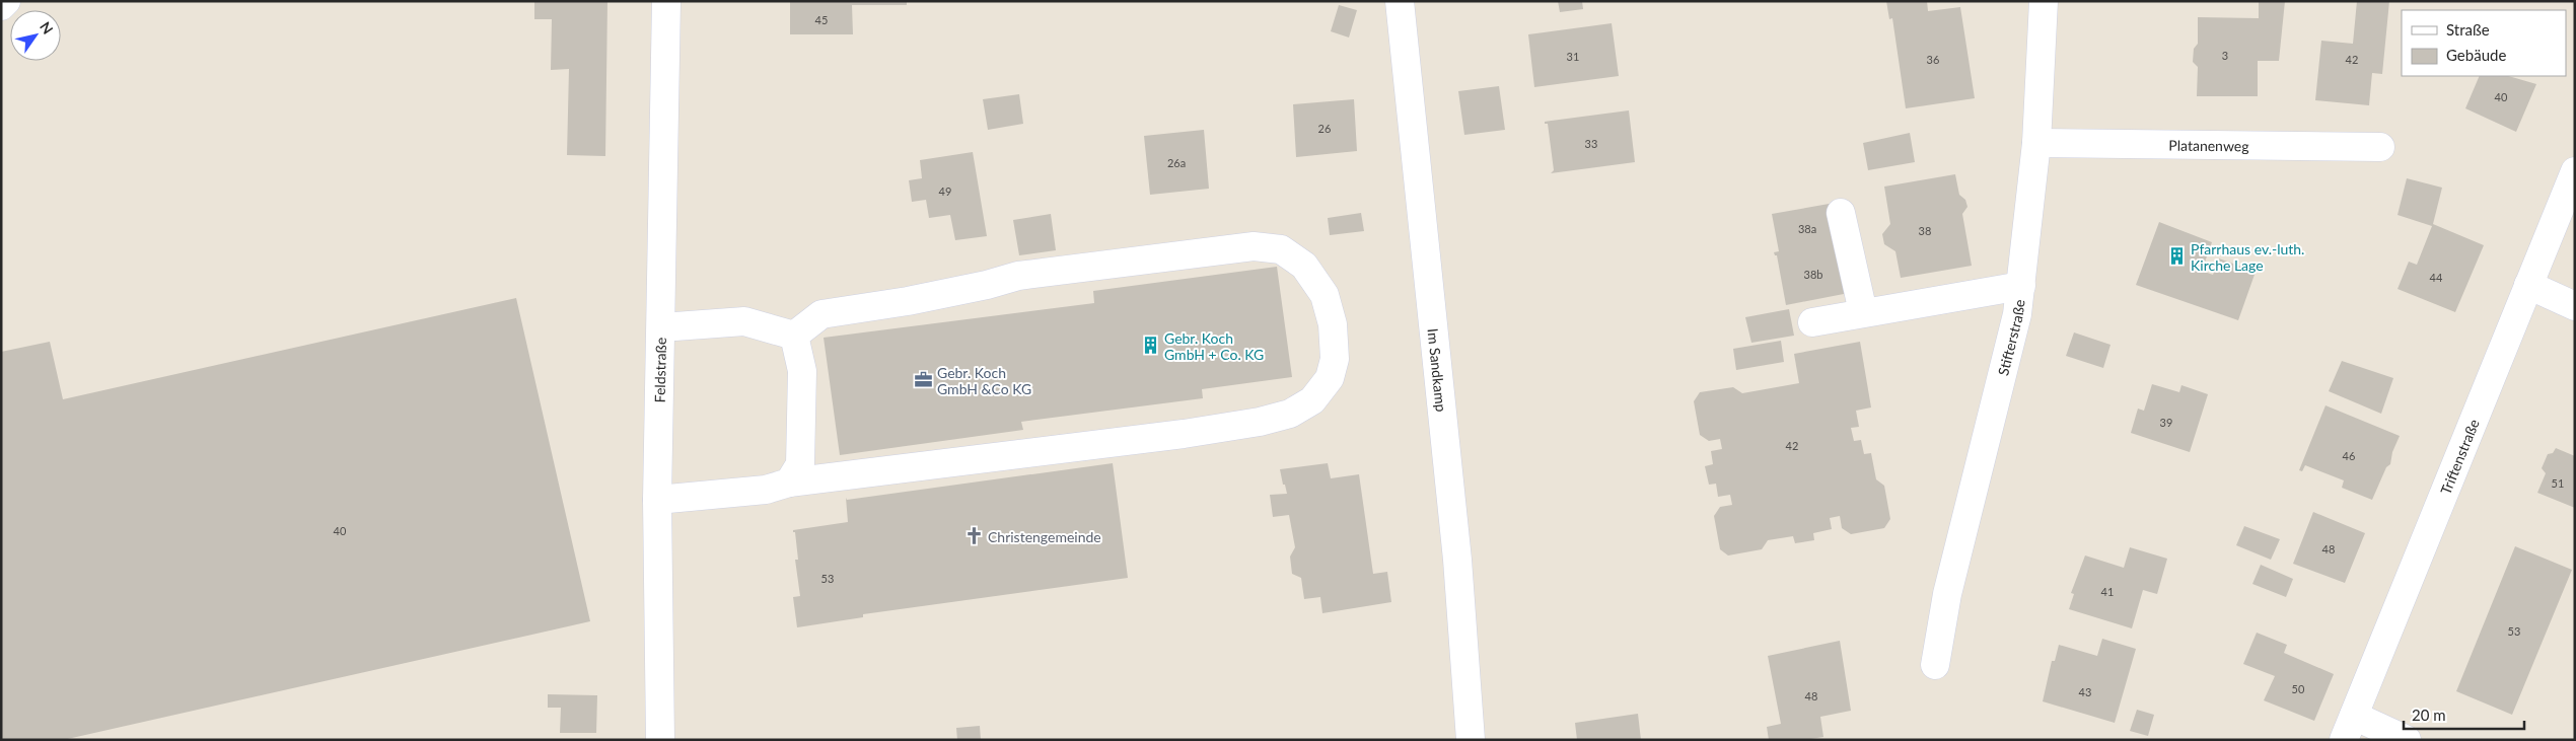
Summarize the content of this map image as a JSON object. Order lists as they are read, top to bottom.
{
  "streets": {
    "street": [
      "Platanenweg",
      "Stifterstraße",
      "Feldstraße",
      "Im Sandkamp",
      "Triftenstraße"
    ]
  },
  "crossings": [
    ["Platanenweg", "Stifterstraße"]
  ],
  "places": {
    "building": ["Pfarrhaus ev.-luth. Kirche Lage", "Gebr. Koch GmbH + Co. KG"],
    "office": ["Gebr. Koch GmbH &Co KG"],
    "church": ["Christengemeinde"]
  },
  "house_numbers": [
    "45",
    "3",
    "31",
    "36",
    "42",
    "40",
    "26",
    "33",
    "26a",
    "49",
    "38a",
    "38",
    "38b",
    "44",
    "39",
    "42",
    "46",
    "51",
    "40",
    "48",
    "53",
    "41",
    "53",
    "50",
    "43",
    "48"
  ],
  "legend": ["Straße", "Gebäude"],
  "scale_bar": "20 m",
  "north": "top right"
}
